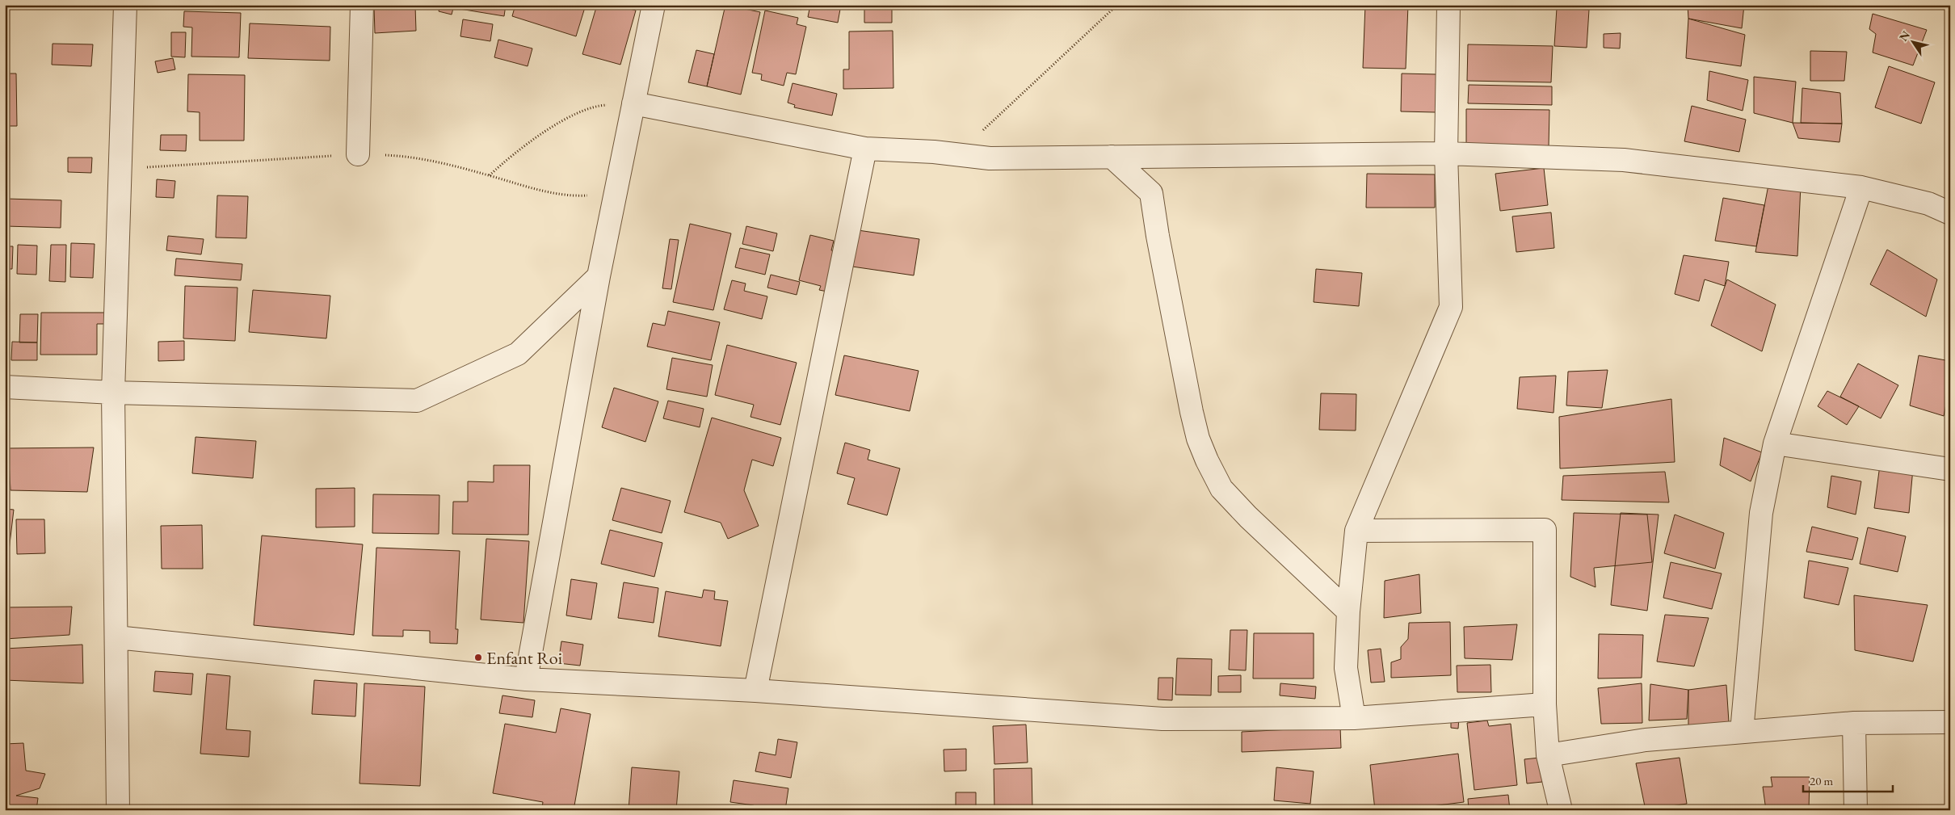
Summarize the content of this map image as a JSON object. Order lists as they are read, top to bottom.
{
  "places": ["Enfant Roi"],
  "scale_bar": "20 m",
  "north": "top left"
}
